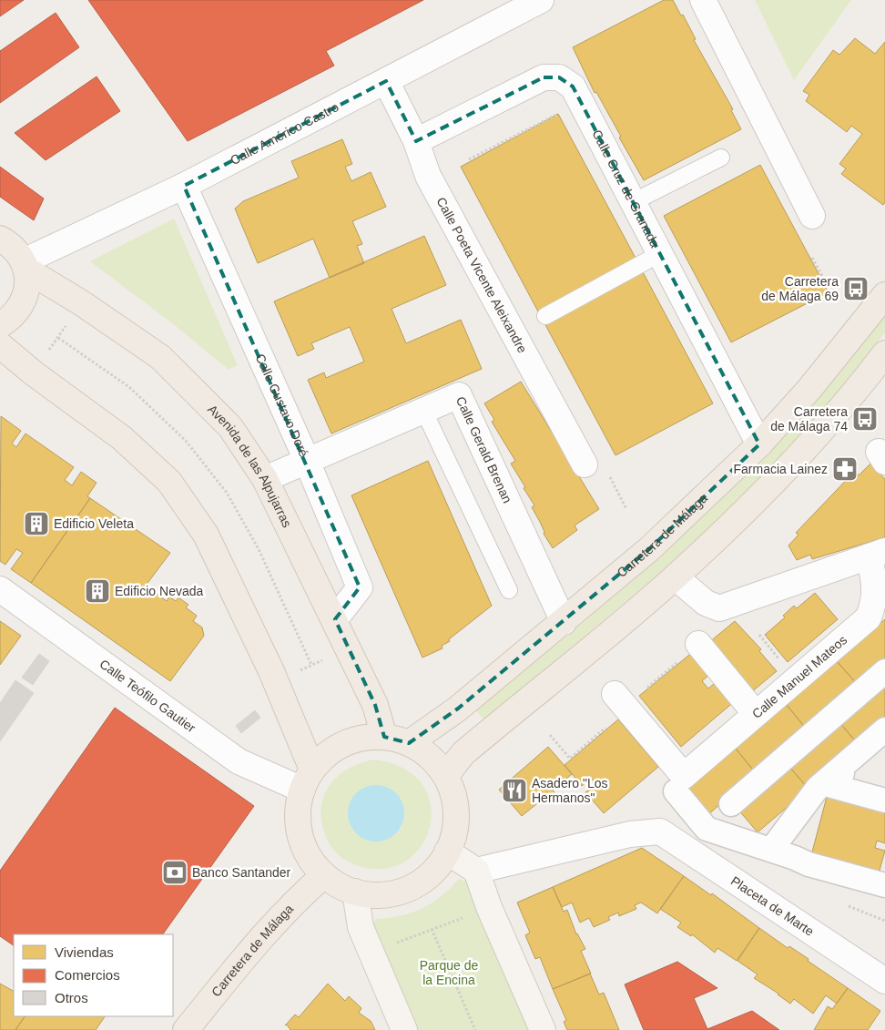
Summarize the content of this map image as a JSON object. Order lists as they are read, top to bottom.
{
  "streets": {
    "main road": ["Avenida de las Alpujarras", "Carretera de Málaga"],
    "street": [
      "Calle Américo Castro",
      "Calle Cruz de Granada",
      "Calle Poeta Vicente Aleixandre",
      "Calle Gustavo Doré",
      "Calle Gerald Brenan",
      "Calle Manuel Mateos",
      "Calle Teófilo Gautier",
      "Placeta de Marte"
    ]
  },
  "crossings": [
    ["Calle Américo Castro", "Calle Poeta Vicente Aleixandre"],
    ["Calle Américo Castro", "Calle Gustavo Doré"],
    ["Calle Américo Castro", "Avenida de las Alpujarras"],
    ["Calle Cruz de Granada", "Calle Poeta Vicente Aleixandre"],
    ["Calle Cruz de Granada", "Carretera de Málaga"],
    ["Calle Gustavo Doré", "Calle Gerald Brenan"],
    ["Calle Gustavo Doré", "Avenida de las Alpujarras"],
    ["Calle Gerald Brenan", "Avenida de las Alpujarras"],
    ["Calle Gerald Brenan", "Carretera de Málaga"],
    ["Avenida de las Alpujarras", "Carretera de Málaga"],
    ["Avenida de las Alpujarras", "Calle Teófilo Gautier"],
    ["Carretera de Málaga", "Calle Teófilo Gautier"]
  ],
  "parks": ["Parque de la Encina"],
  "places": {
    "bus stop": ["Carretera de Málaga 69", "Carretera de Málaga 74"],
    "pharmacy": ["Farmacia Lainez"],
    "building": ["Edificio Veleta", "Edificio Nevada"],
    "restaurant": ["Asadero \"Los Hermanos\""],
    "bank": ["Banco Santander"]
  },
  "legend": ["Viviendas", "Comercios", "Otros"]
}
